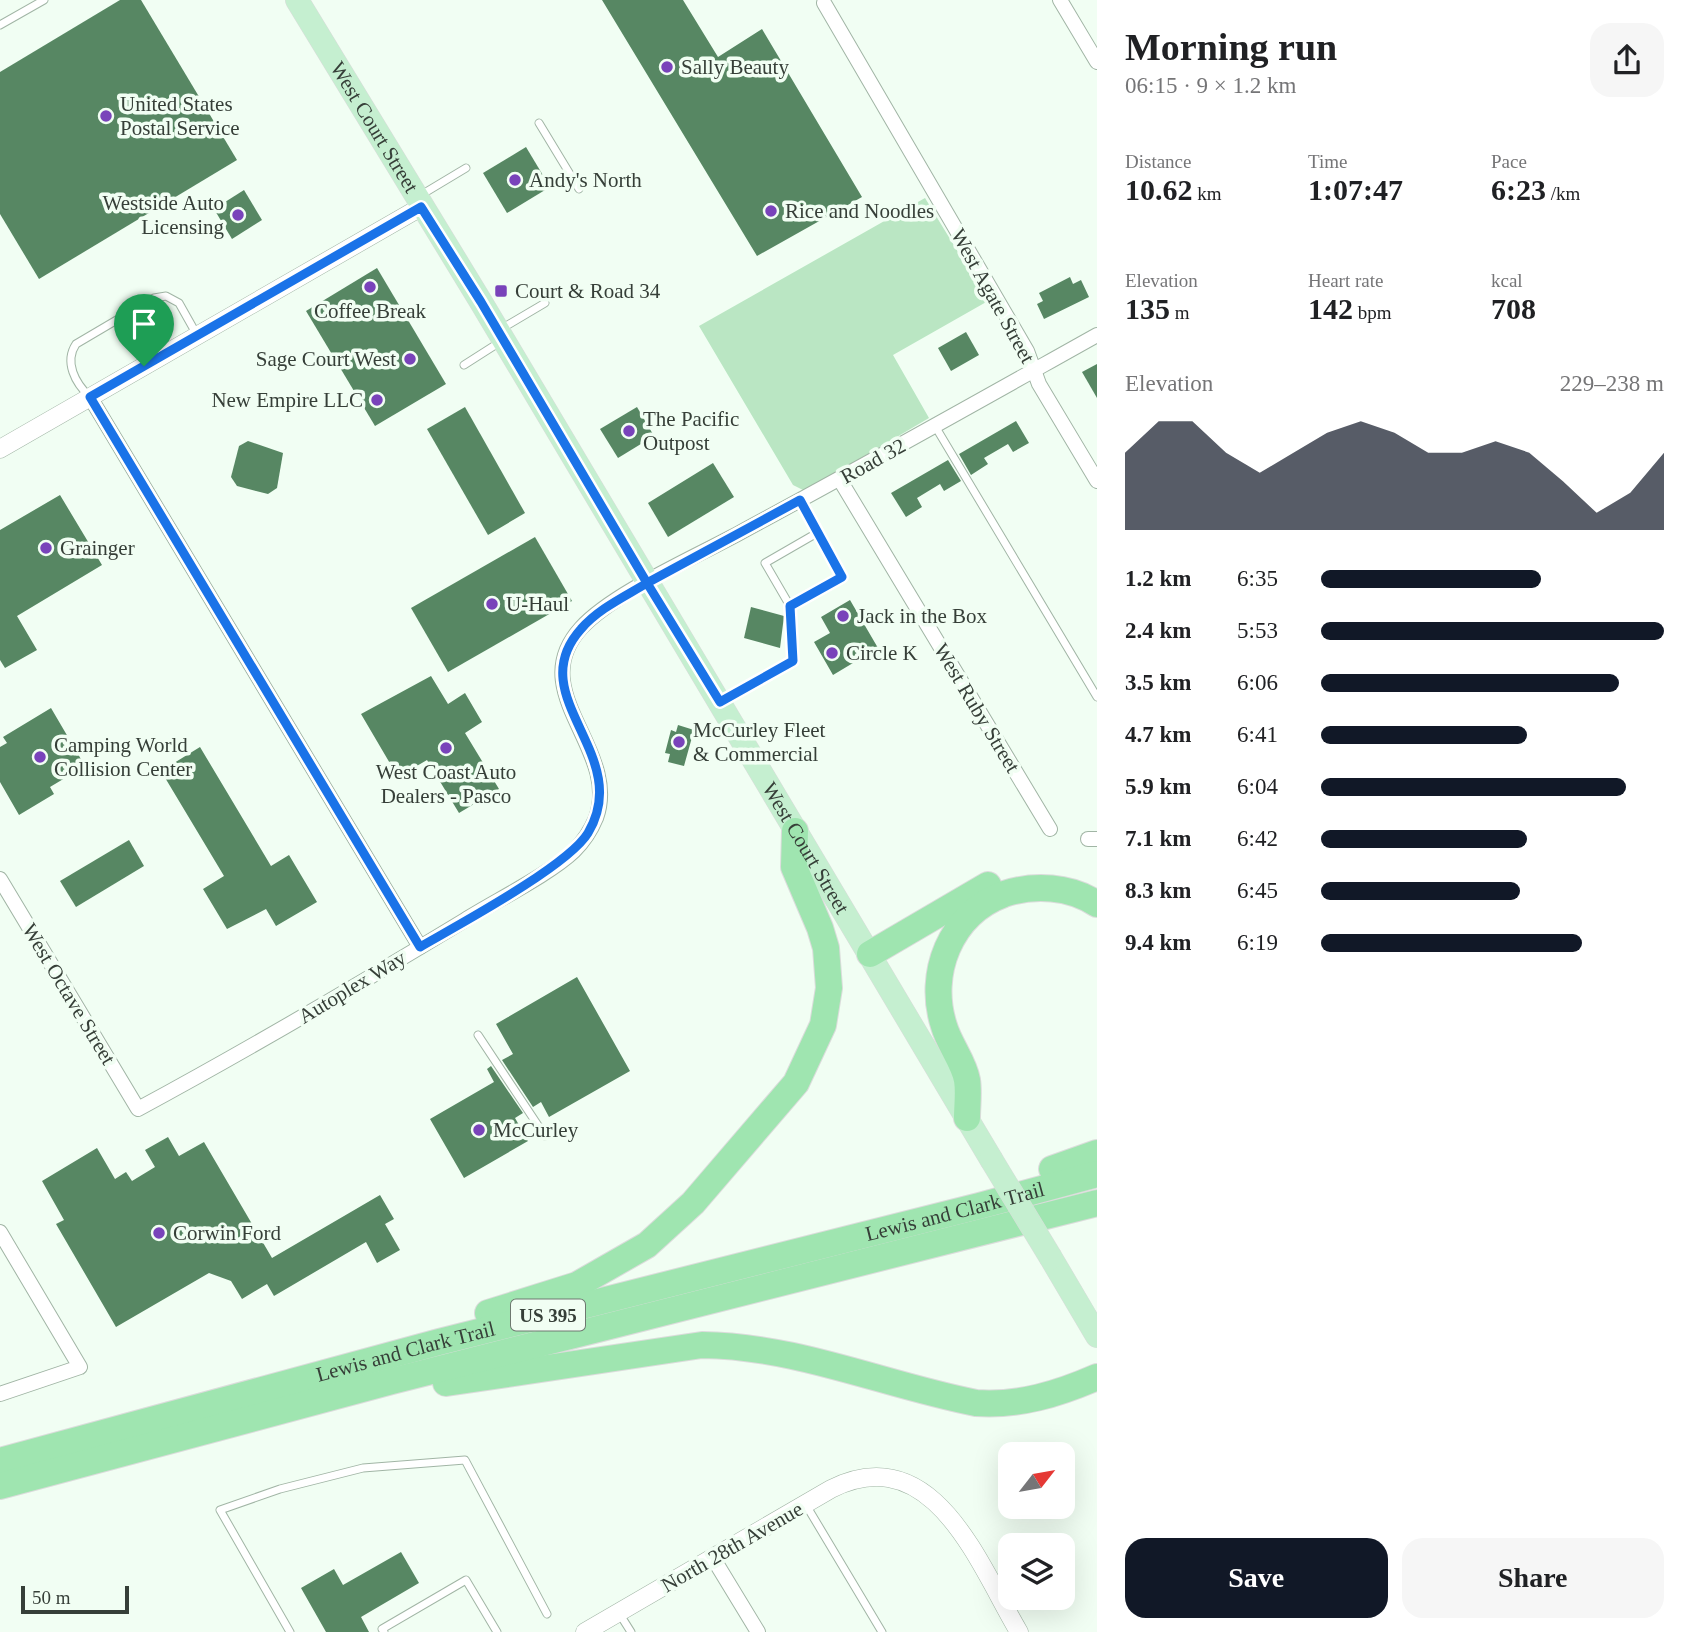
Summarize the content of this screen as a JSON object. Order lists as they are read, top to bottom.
{
  "streets": {
    "highway": ["Lewis and Clark Trail", "US 395"],
    "main road": ["West Court Street"],
    "street": [
      "West Agate Street",
      "Road 32",
      "West Ruby Street",
      "Autoplex Way",
      "West Octave Street",
      "North 28th Avenue"
    ]
  },
  "crossings": [
    ["West Court Street", "Road 32"],
    ["West Court Street", "Autoplex Way"],
    ["West Agate Street", "Road 32"],
    ["Road 32", "West Ruby Street"],
    ["Road 32", "Autoplex Way"],
    ["Autoplex Way", "West Octave Street"]
  ],
  "places": {
    "other": [
      "Sally Beauty",
      "United States Postal Service",
      "Andy's North",
      "Rice and Noodles",
      "Westside Auto Licensing",
      "Coffee Break",
      "Sage Court West",
      "New Empire LLC",
      "The Pacific Outpost",
      "Grainger",
      "U-Haul",
      "Jack in the Box",
      "Circle K",
      "McCurley Fleet & Commercial",
      "West Coast Auto Dealers - Pasco",
      "Camping World Collision Center",
      "McCurley",
      "Corwin Ford"
    ],
    "transit": ["Court & Road 34"]
  },
  "scale_bar": "50 m",
  "north": "top right",
  "page": {
    "heading": ["Morning run", "06:15 · 9 × 1.2 km"],
    "stats": [
      ["Distance", "10.62 km"],
      ["Time", "1:07:47"],
      ["Pace", "6:23 /km"],
      ["Elevation", "135 m"],
      ["Heart rate", "142 bpm"],
      ["kcal", "708"]
    ],
    "chart": ["Elevation", "229–238 m"],
    "list": [
      {
        "name": "1.2 km",
        "note": "6:35"
      },
      {
        "name": "2.4 km",
        "note": "5:53"
      },
      {
        "name": "3.5 km",
        "note": "6:06"
      },
      {
        "name": "4.7 km",
        "note": "6:41"
      },
      {
        "name": "5.9 km",
        "note": "6:04"
      },
      {
        "name": "7.1 km",
        "note": "6:42"
      },
      {
        "name": "8.3 km",
        "note": "6:45"
      },
      {
        "name": "9.4 km",
        "note": "6:19"
      }
    ],
    "buttons": ["Save", "Share"],
    "scale": "50 m"
  }
}
